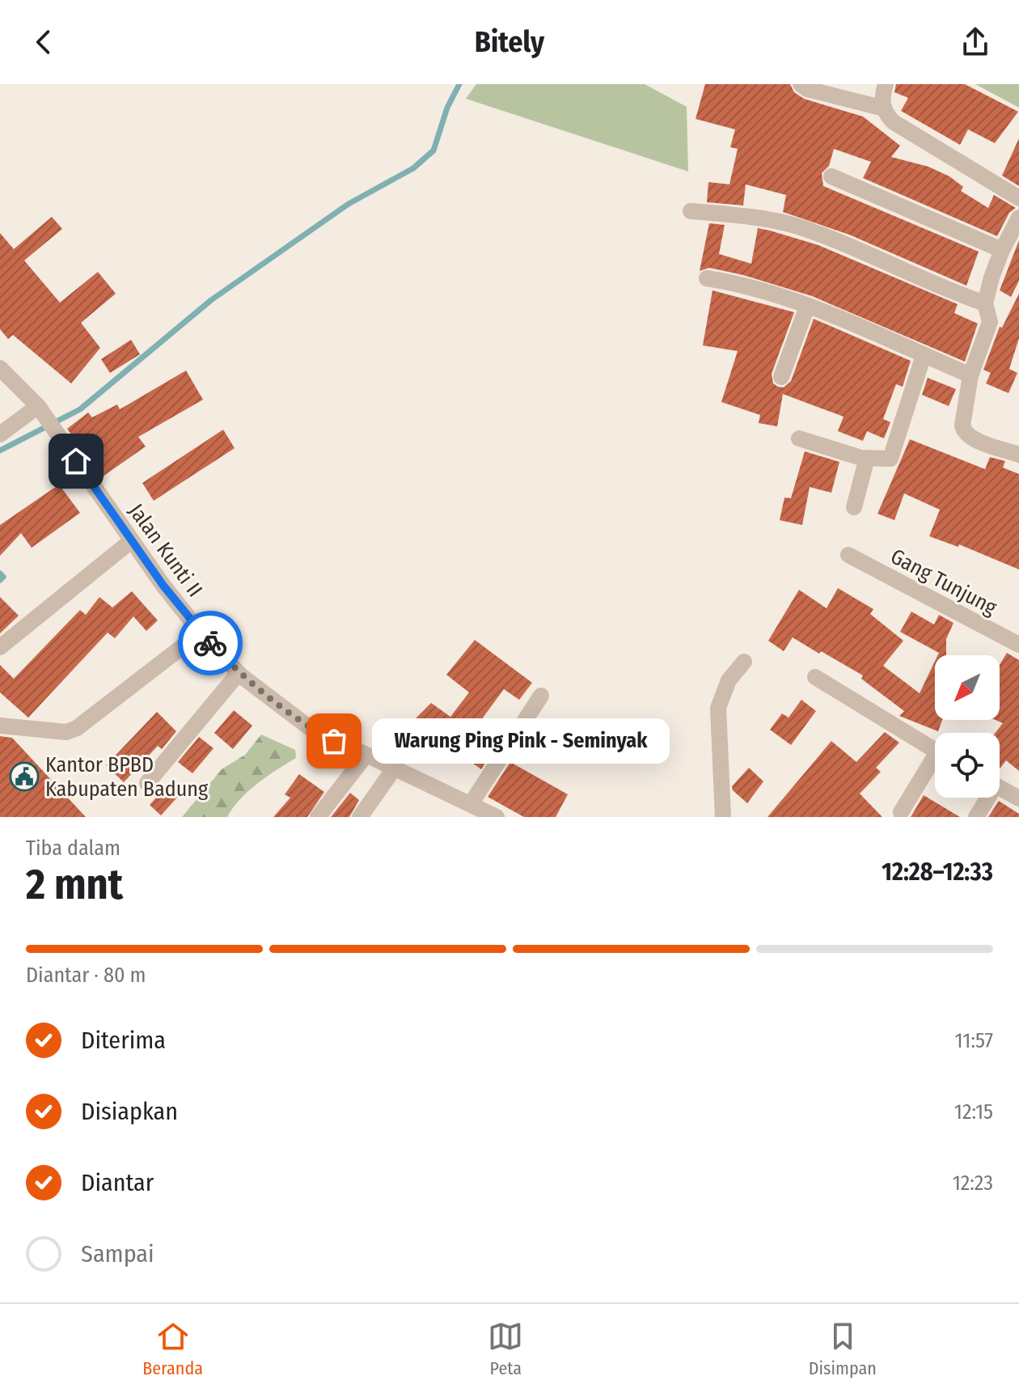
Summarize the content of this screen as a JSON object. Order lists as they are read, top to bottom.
{
  "streets": {
    "street": ["Jalan Kunti II", "Gang Tunjung"]
  },
  "places": {
    "other": ["Warung Ping Pink - Seminyak"],
    "public building": ["Kantor BPBD Kabupaten Badung"]
  },
  "north": "bottom left",
  "page": {
    "header": "Bitely",
    "bubble": "Warung Ping Pink - Seminyak",
    "heading": ["2 mnt", "Tiba dalam", "12:28–12:33"],
    "bar": "Diantar · 80 m",
    "list": [
      ["Diterima", "11:57"],
      ["Disiapkan", "12:15"],
      ["Diantar", "12:23"],
      "Sampai"
    ],
    "tabs": ["Beranda", "Peta", "Disimpan"]
  }
}
